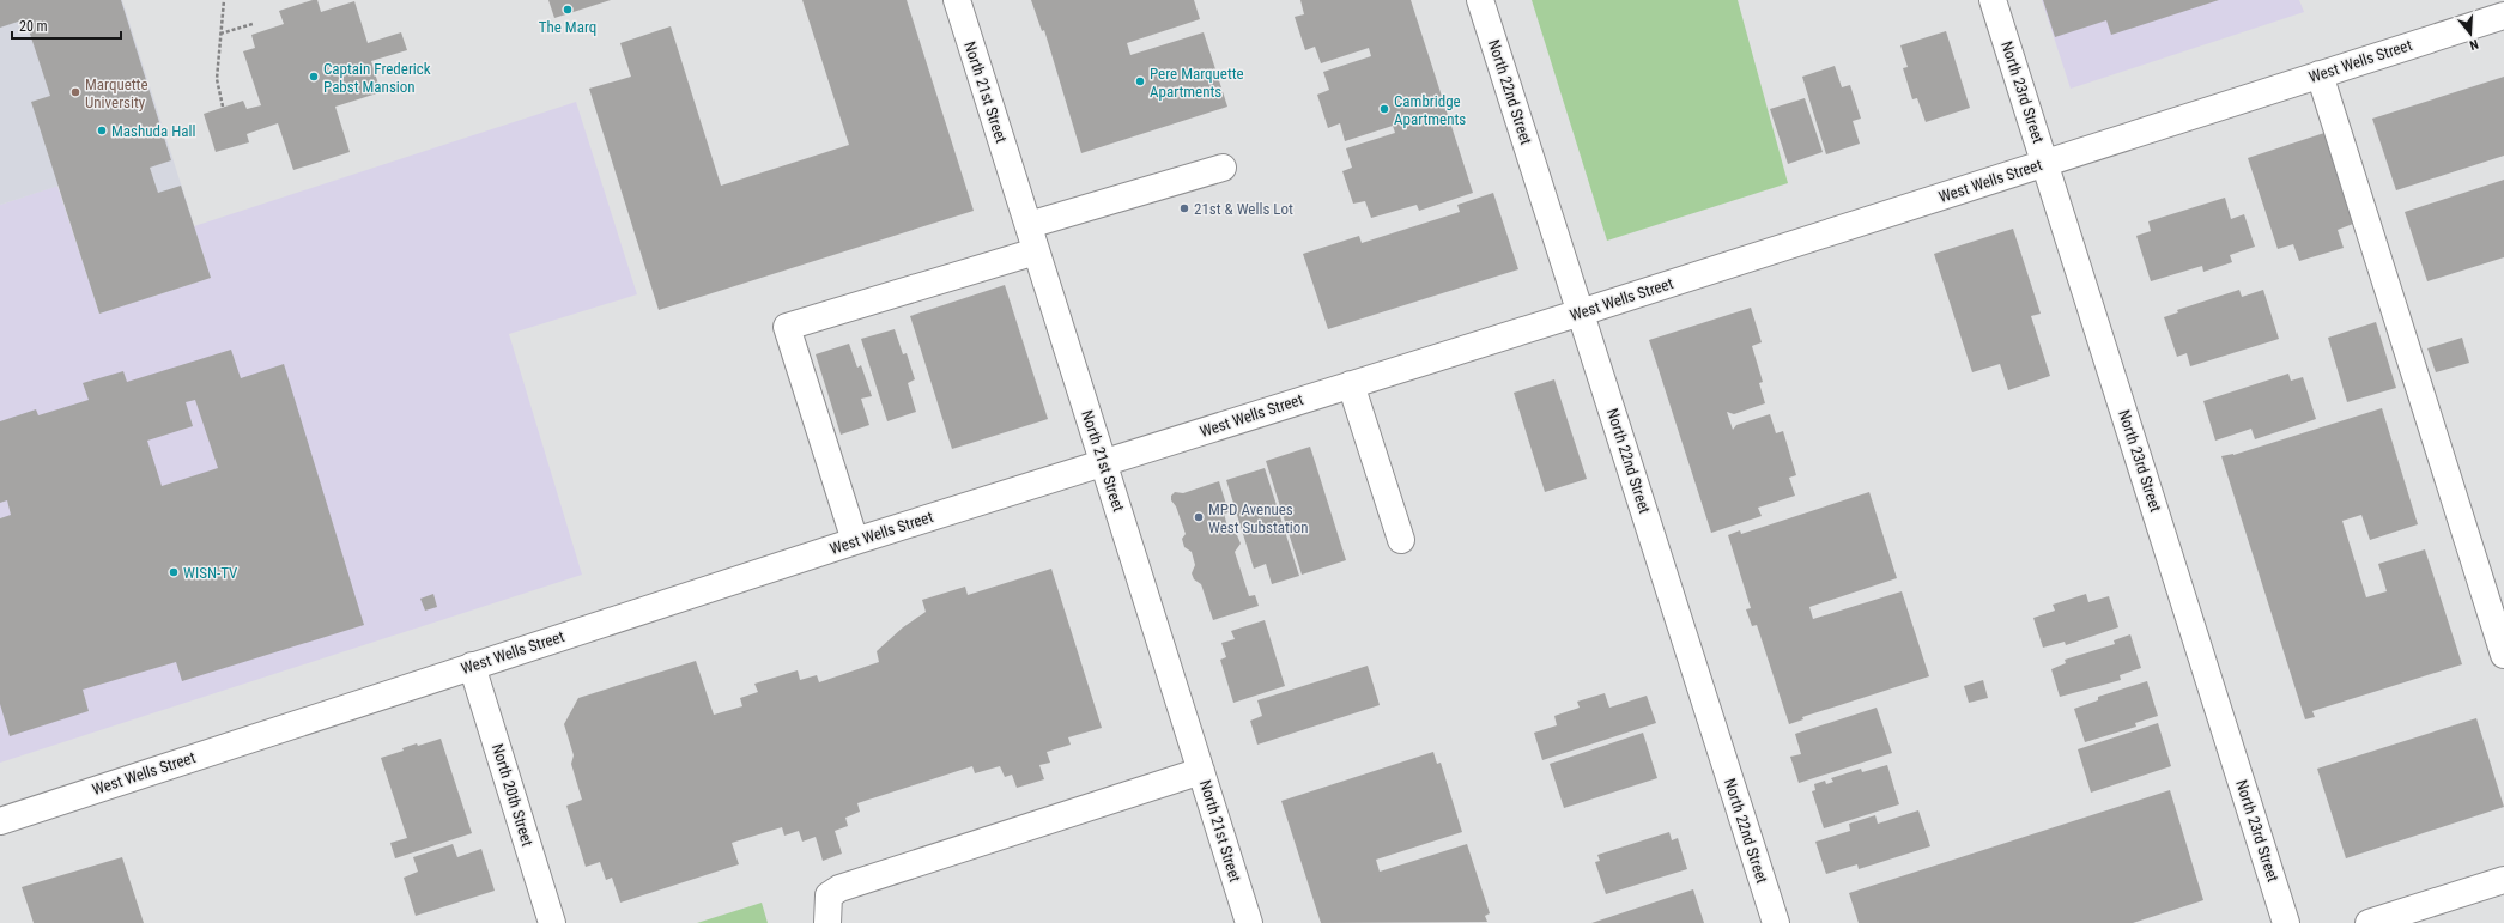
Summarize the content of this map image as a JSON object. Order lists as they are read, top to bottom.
{
  "streets": {
    "street": [
      "West Wells Street",
      "North 21st Street",
      "North 22nd Street",
      "North 23rd Street",
      "North 20th Street"
    ]
  },
  "crossings": [
    ["West Wells Street", "North 21st Street"],
    ["West Wells Street", "North 22nd Street"],
    ["West Wells Street", "North 23rd Street"],
    ["West Wells Street", "North 20th Street"]
  ],
  "places": [
    "The Marq",
    "Captain Frederick Pabst Mansion",
    "Pere Marquette Apartments",
    "Marquette University",
    "Cambridge Apartments",
    "Mashuda Hall",
    "21st & Wells Lot",
    "MPD Avenues West Substation",
    "WISN-TV"
  ],
  "scale_bar": "20 m",
  "north": "bottom"
}
